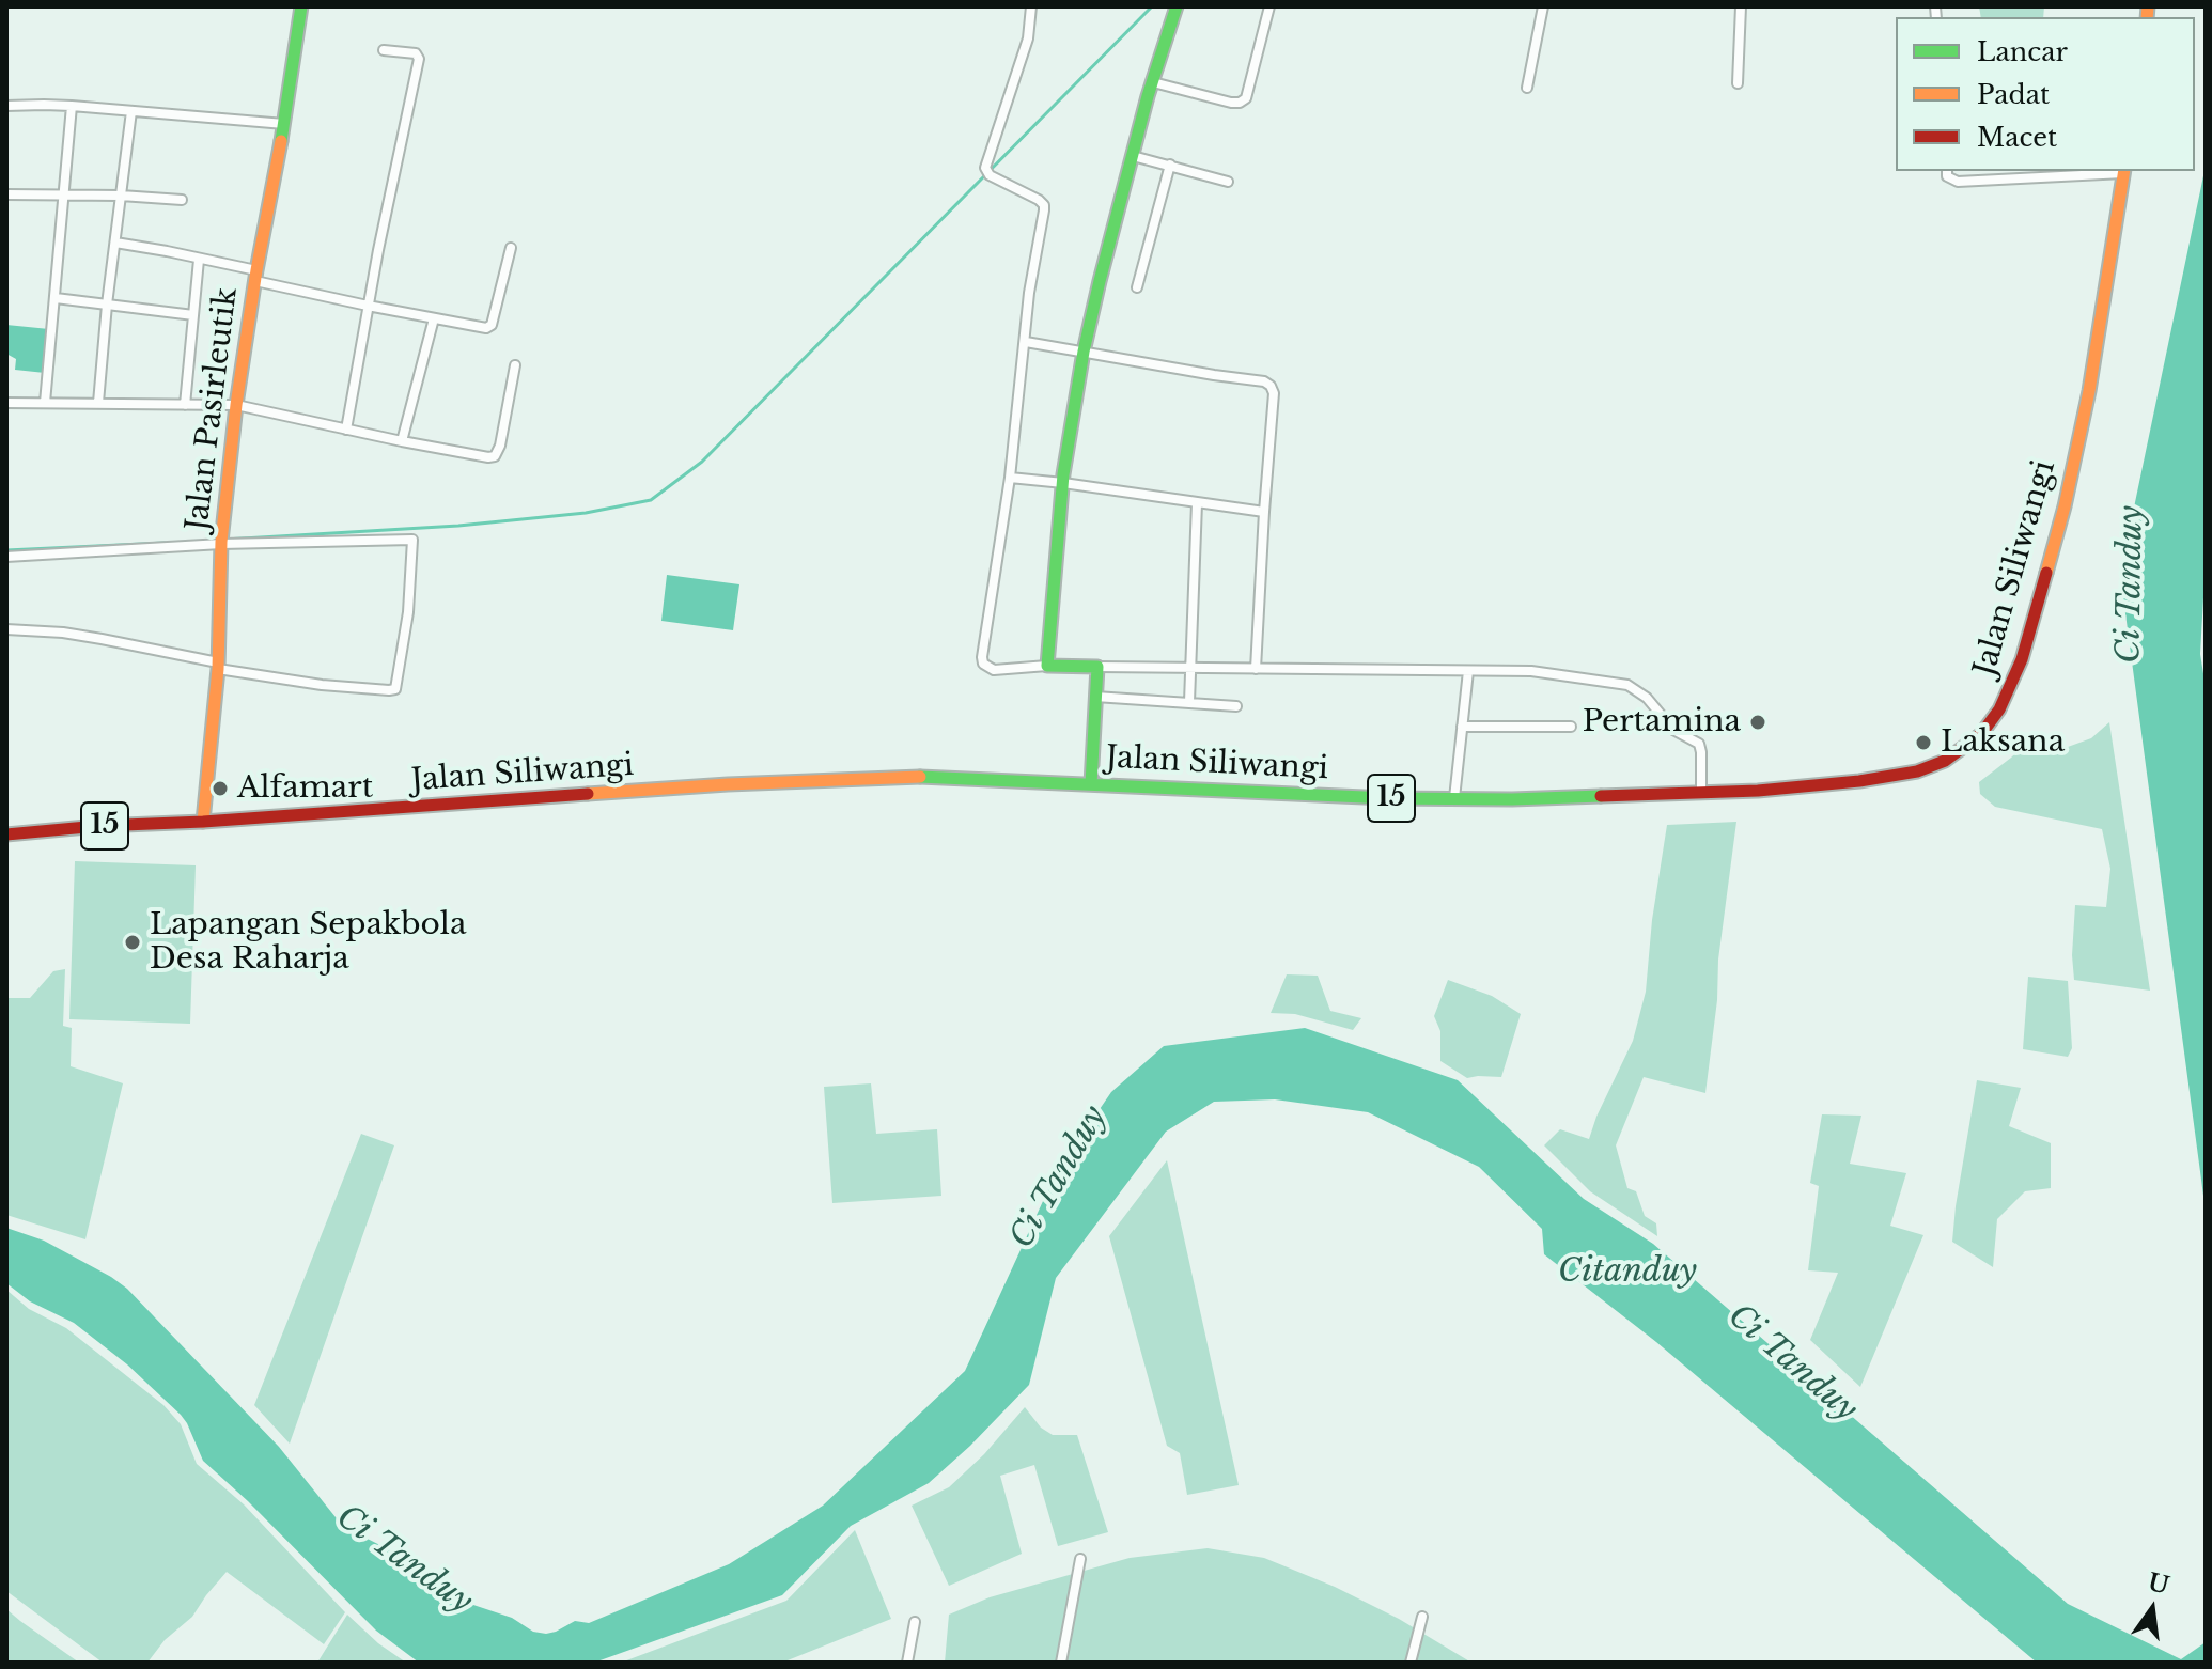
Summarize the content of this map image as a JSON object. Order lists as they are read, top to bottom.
{
  "streets": {
    "main road": ["Jalan Pasirleutik", "Jalan Siliwangi", "15"]
  },
  "crossings": [
    ["Jalan Pasirleutik", "Jalan Siliwangi"]
  ],
  "water": ["Ci Tanduy", "Citanduy"],
  "places": [
    "Pertamina",
    "Laksana",
    "Alfamart",
    "Lapangan Sepakbola Desa Raharja"
  ],
  "legend": ["Lancar", "Padat", "Macet"],
  "north": "top"
}
